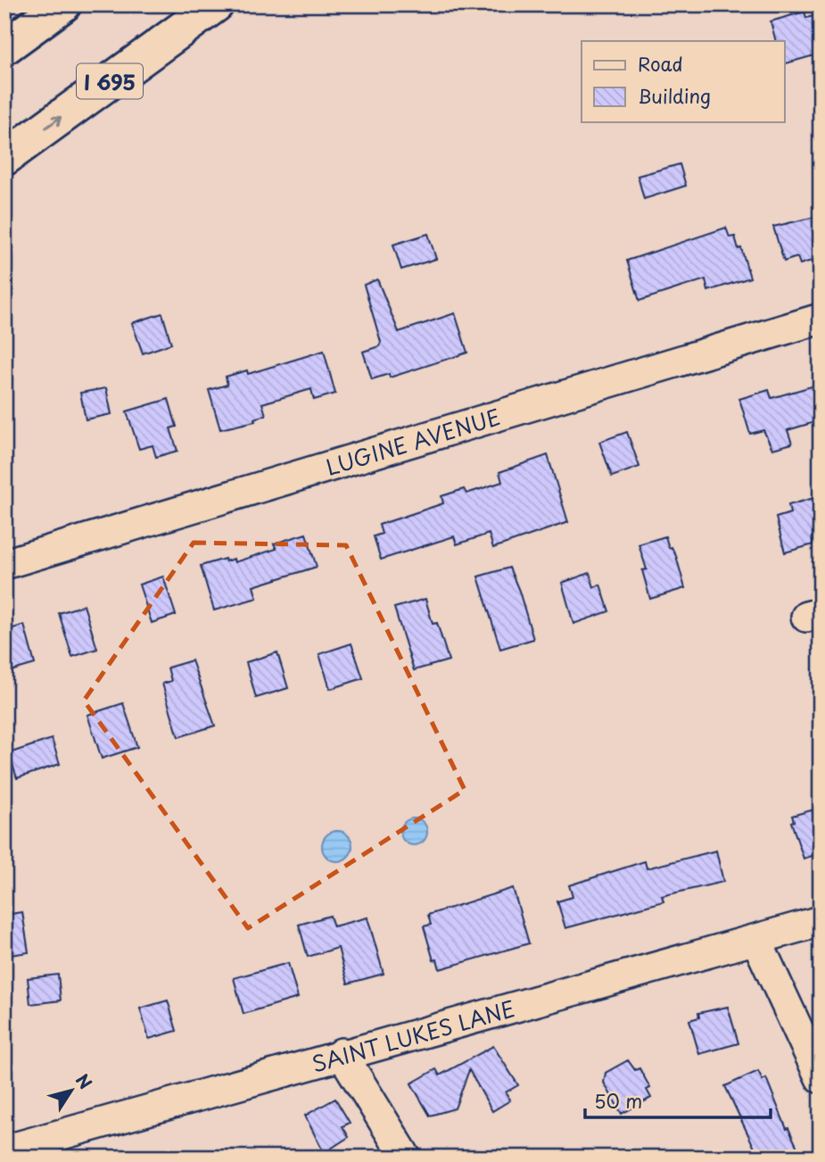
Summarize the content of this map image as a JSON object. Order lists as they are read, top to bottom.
{
  "streets": {
    "highway": ["I 695"],
    "street": ["LUGINE AVENUE", "SAINT LUKES LANE"]
  },
  "legend": ["Road", "Building"],
  "scale_bar": "50 m",
  "north": "top right"
}
